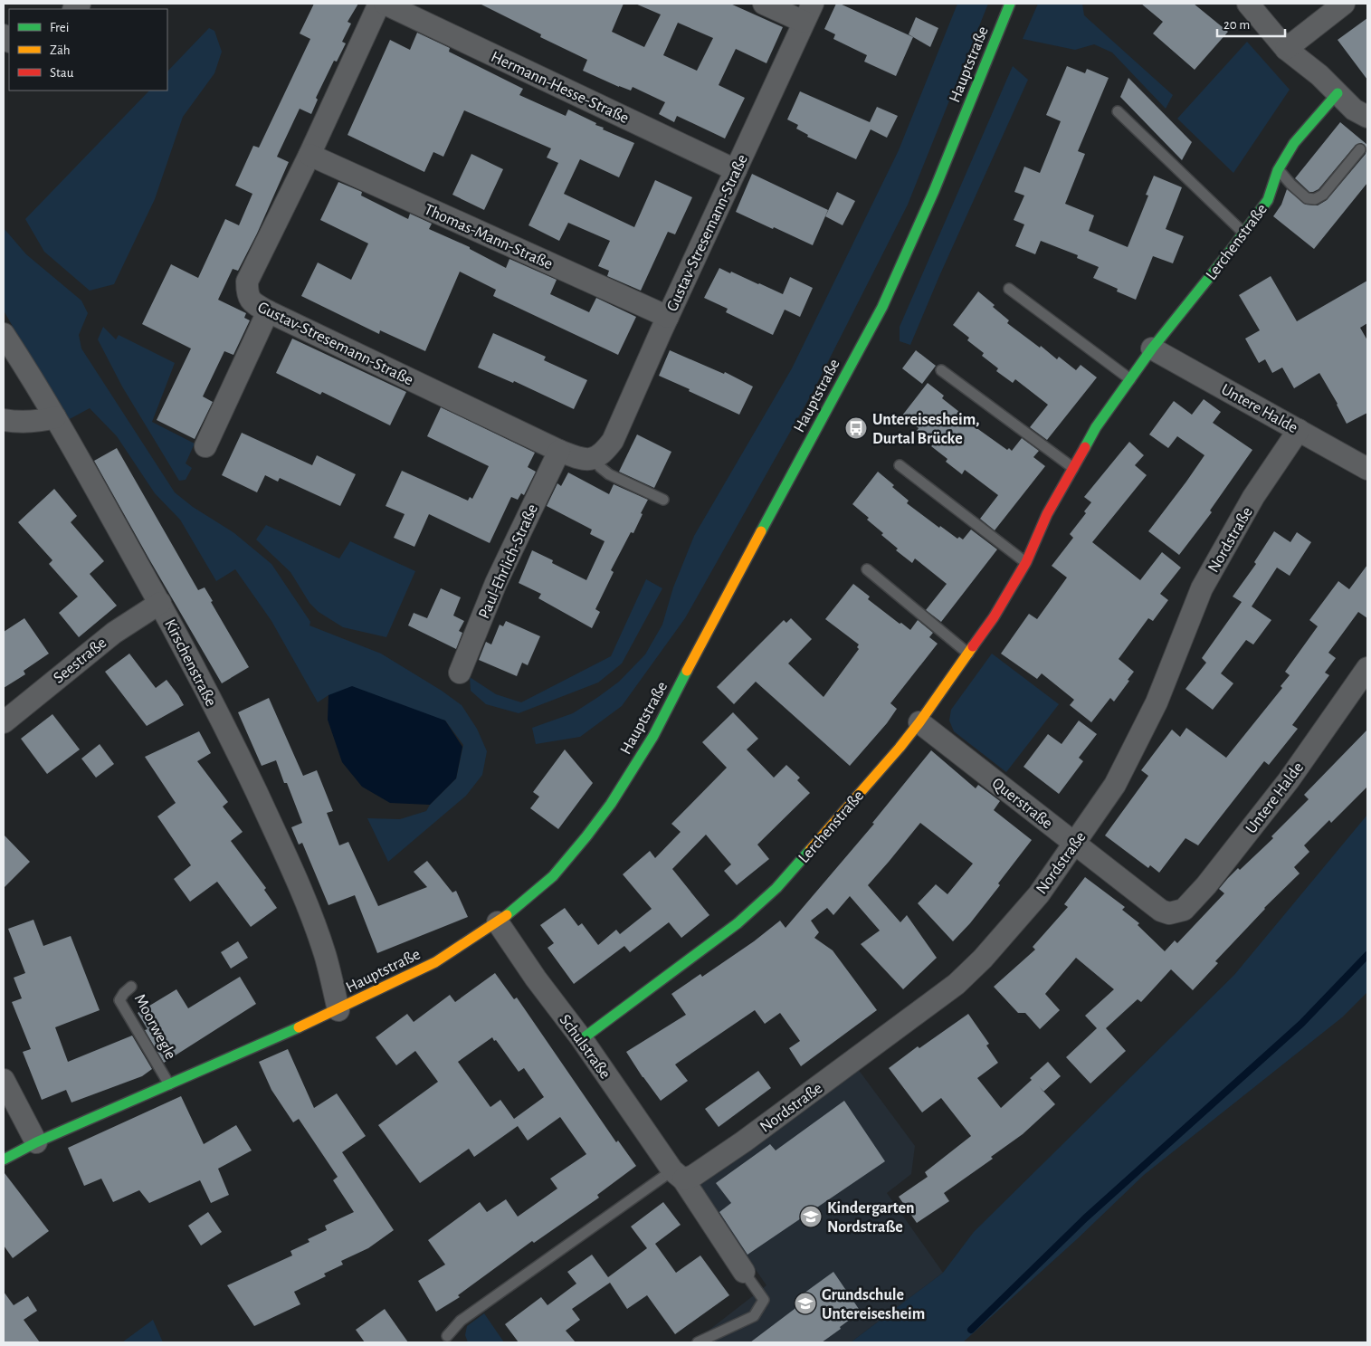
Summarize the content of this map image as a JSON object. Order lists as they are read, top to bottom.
{
  "streets": {
    "main road": ["Hauptstraße", "Lerchenstraße"],
    "street": [
      "Hermann-Hesse-Straße",
      "Gustav-Stresemann-Straße",
      "Thomas-Mann-Straße",
      "Untere Halde",
      "Nordstraße",
      "Paul-Ehrlich-Straße",
      "Seestraße",
      "Kirschenstraße",
      "Querstraße",
      "Schulstraße"
    ],
    "lane": ["Moorwegle"]
  },
  "crossings": [
    ["Hauptstraße", "Kirschenstraße"],
    ["Hauptstraße", "Moorwegle"],
    ["Hauptstraße", "Schulstraße"],
    ["Hermann-Hesse-Straße", "Gustav-Stresemann-Straße"],
    ["Gustav-Stresemann-Straße", "Thomas-Mann-Straße"],
    ["Gustav-Stresemann-Straße", "Paul-Ehrlich-Straße"],
    ["Lerchenstraße", "Untere Halde"],
    ["Lerchenstraße", "Querstraße"],
    ["Lerchenstraße", "Schulstraße"],
    ["Untere Halde", "Nordstraße"],
    ["Untere Halde", "Querstraße"],
    ["Nordstraße", "Querstraße"],
    ["Nordstraße", "Schulstraße"],
    ["Seestraße", "Kirschenstraße"]
  ],
  "places": {
    "bus stop": ["Untereisesheim, Durtal Brücke"],
    "school or university": ["Kindergarten Nordstraße", "Grundschule Untereisesheim"]
  },
  "legend": ["Frei", "Zäh", "Stau"],
  "scale_bar": "20 m"
}
